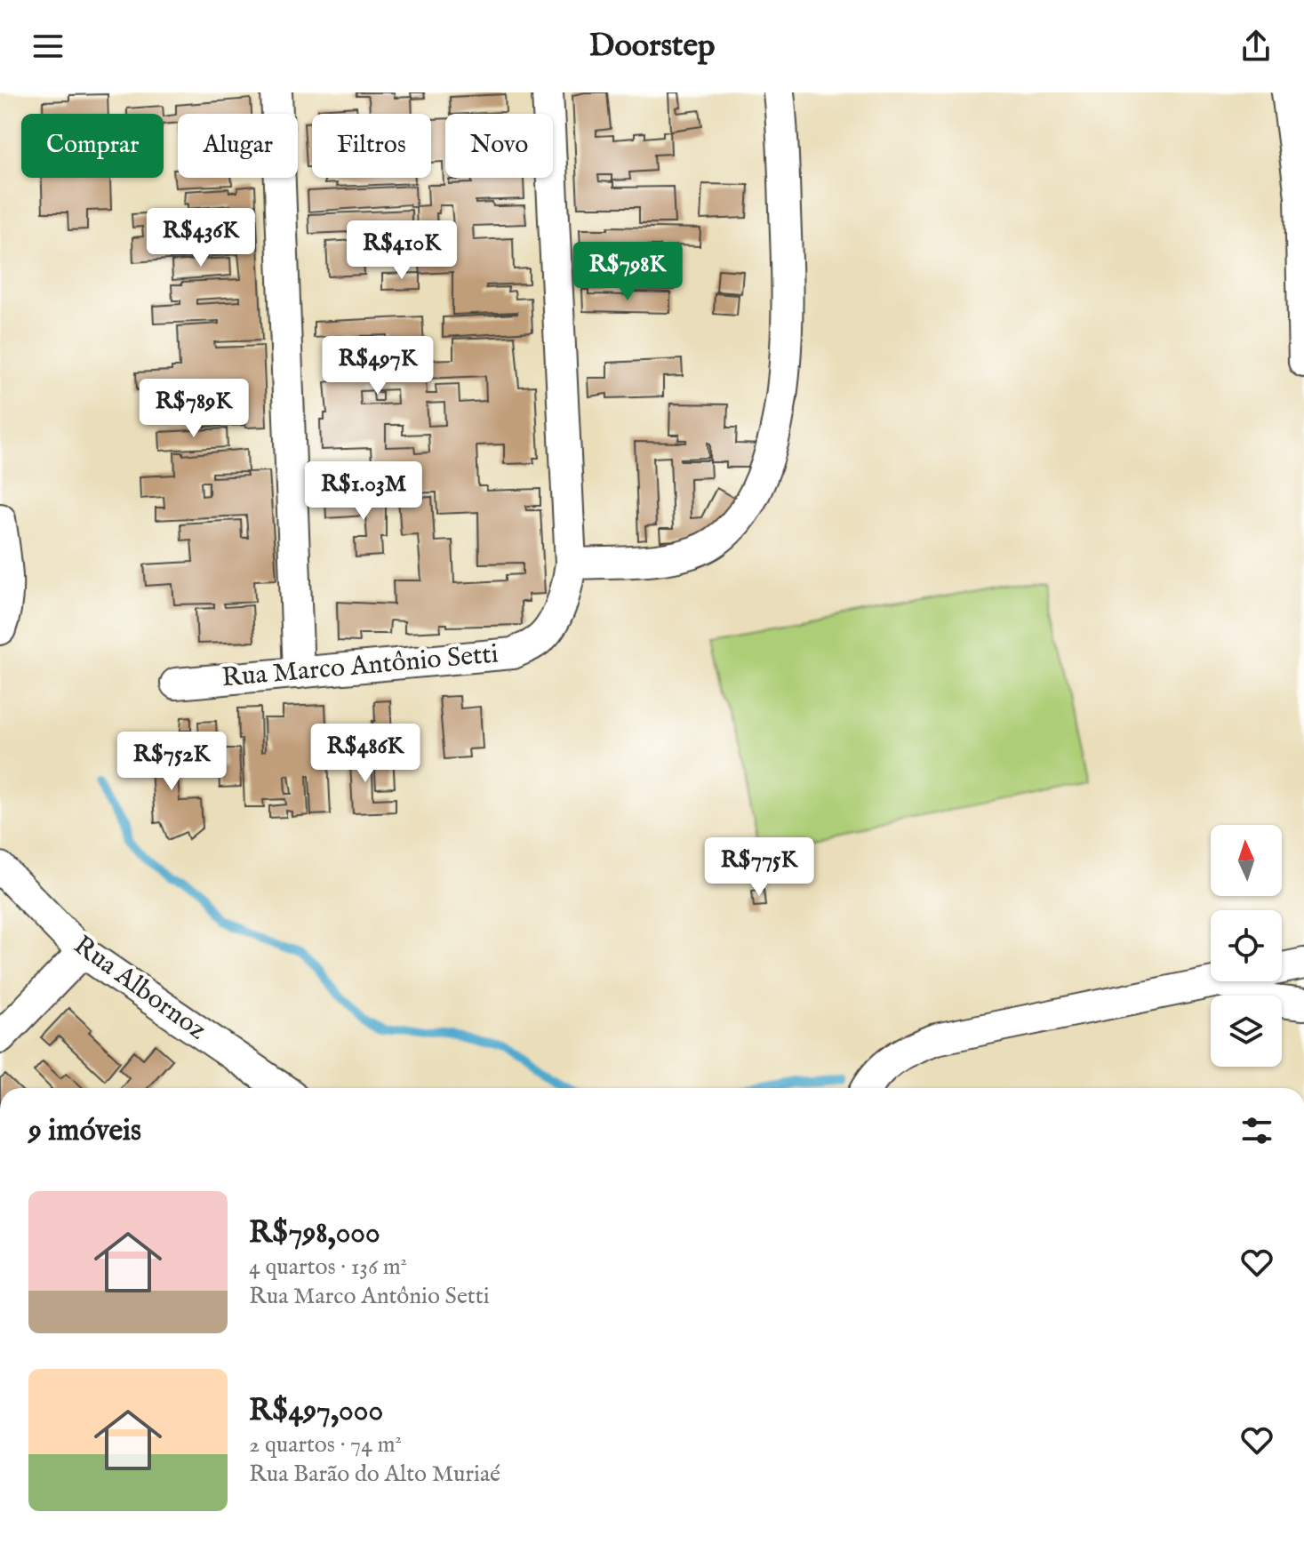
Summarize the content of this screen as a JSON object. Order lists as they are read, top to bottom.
{
  "streets": {
    "street": ["Rua Marco Antônio Setti", "Rua Albornoz"]
  },
  "north": "top",
  "page": {
    "header": "Doorstep",
    "chip": [
      "Comprar",
      "Alugar",
      "Filtros",
      "Novo"
    ],
    "price": [
      "R$436K",
      "R$410K",
      "R$798K",
      "R$497K",
      "R$789K",
      "R$1.03M",
      "R$486K",
      "R$752K",
      "R$775K"
    ],
    "heading": "9 imóveis",
    "list": [
      {
        "name": "R$798,000",
        "note": "4 quartos · 136 m² · Rua Marco Antônio Setti"
      },
      {
        "name": "R$497,000",
        "note": "2 quartos · 74 m² · Rua Barão do Alto Muriaé"
      }
    ]
  }
}
